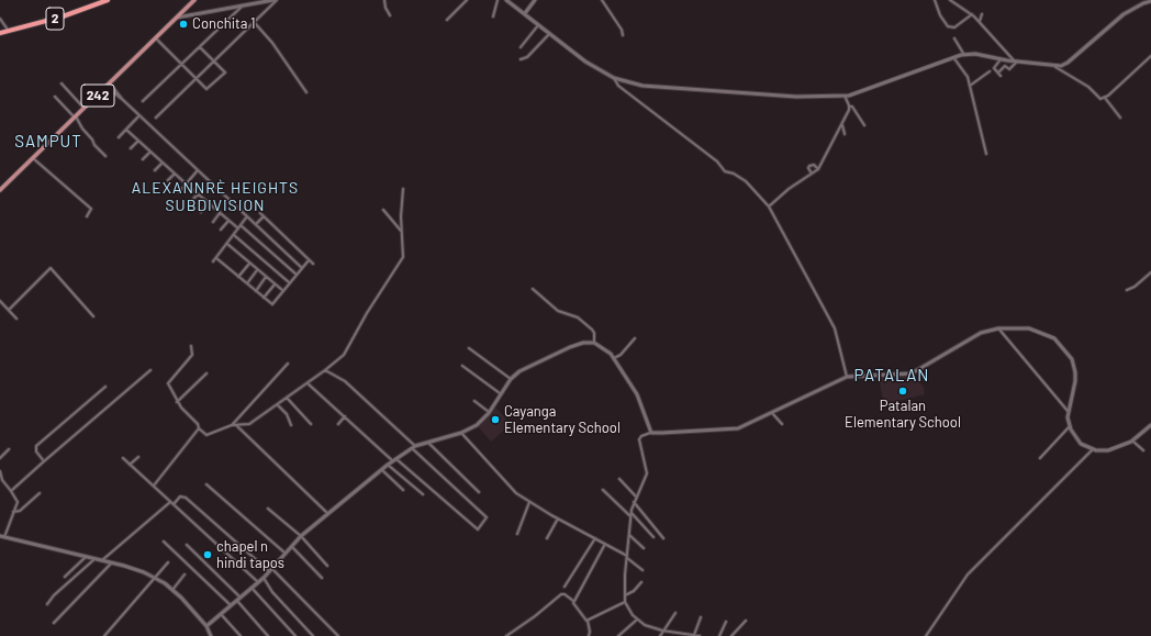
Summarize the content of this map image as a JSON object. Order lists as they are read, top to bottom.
{
  "streets": {
    "highway": ["2"],
    "main road": ["242"]
  },
  "districts": ["SAMPUT", "ALEXANNRÈ HEIGHTS SUBDIVISION", "PATALAN"],
  "places": [
    "Conchita 1",
    "Patalan Elementary School",
    "Cayanga Elementary School",
    "chapel n hindi tapos"
  ]
}
